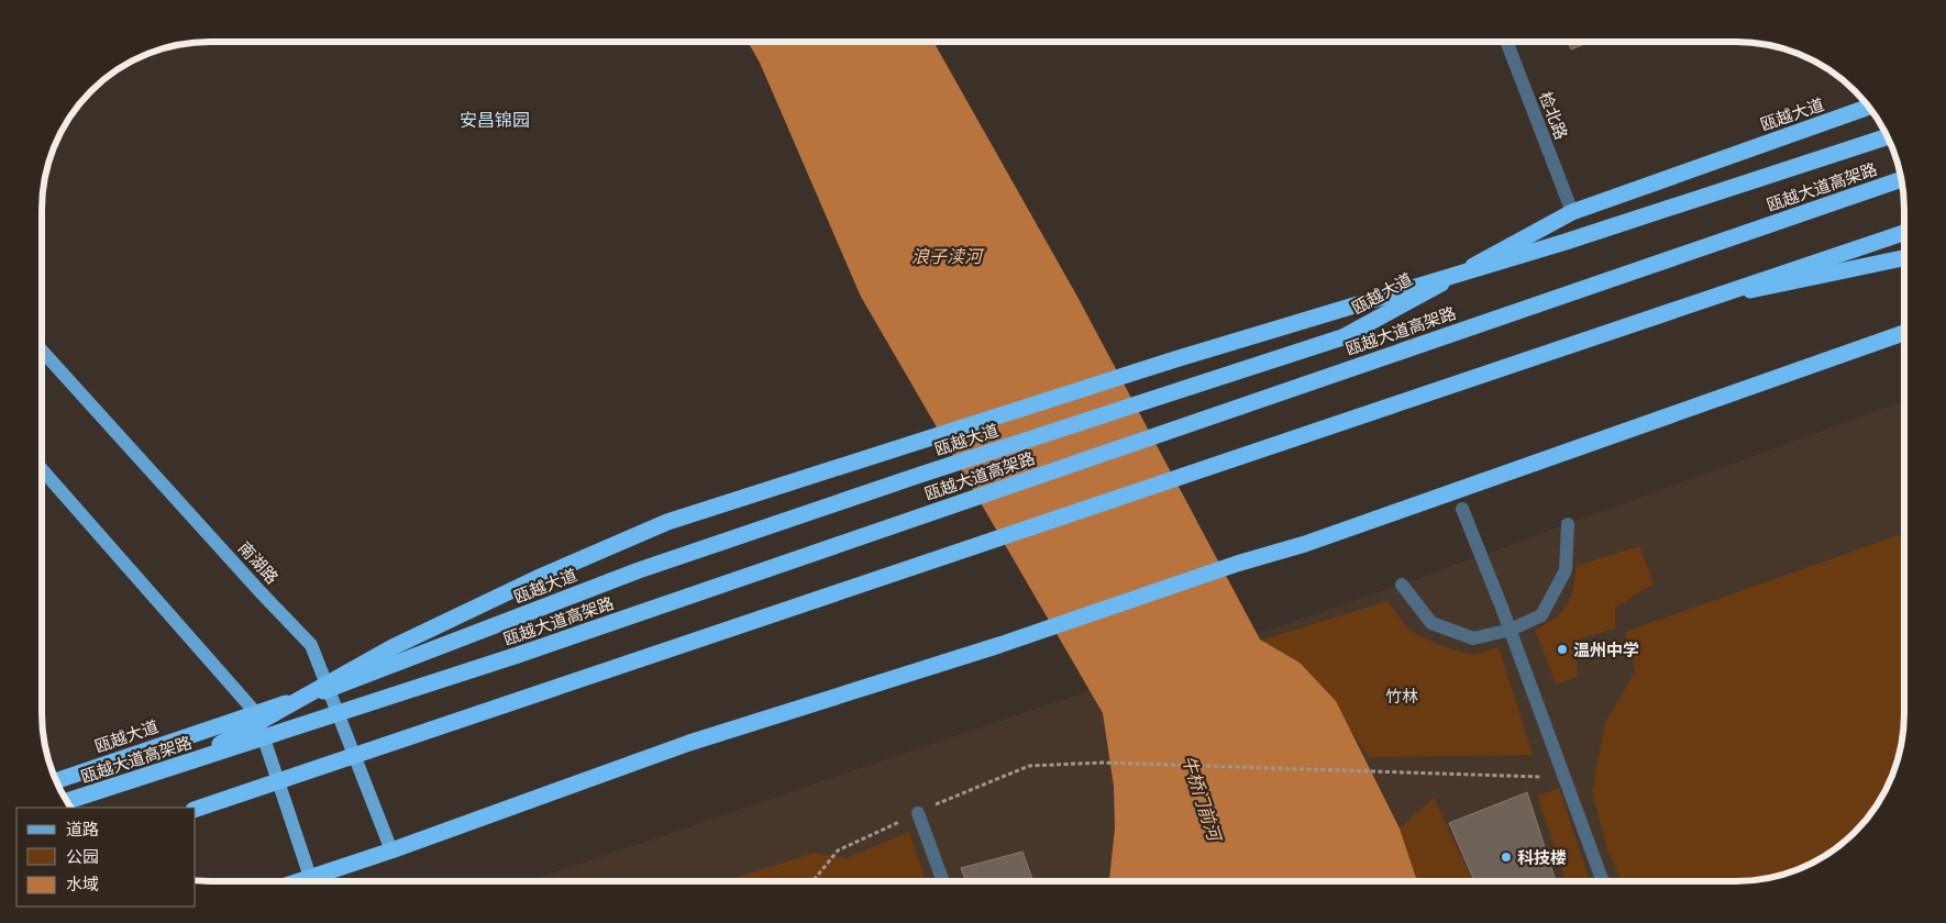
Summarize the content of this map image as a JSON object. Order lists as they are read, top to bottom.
{
  "streets": {
    "highway": ["瓯越大道", "瓯越大道高架路"],
    "main road": ["南湖路"],
    "street": ["检北路"]
  },
  "crossings": [
    ["瓯越大道", "检北路"],
    ["瓯越大道", "南湖路"]
  ],
  "districts": ["安昌锦园"],
  "water": ["浪子渎河", "牛桥门前河"],
  "parks": ["竹林"],
  "places": ["温州中学", "科技楼"],
  "legend": ["道路", "公园", "水域"]
}
